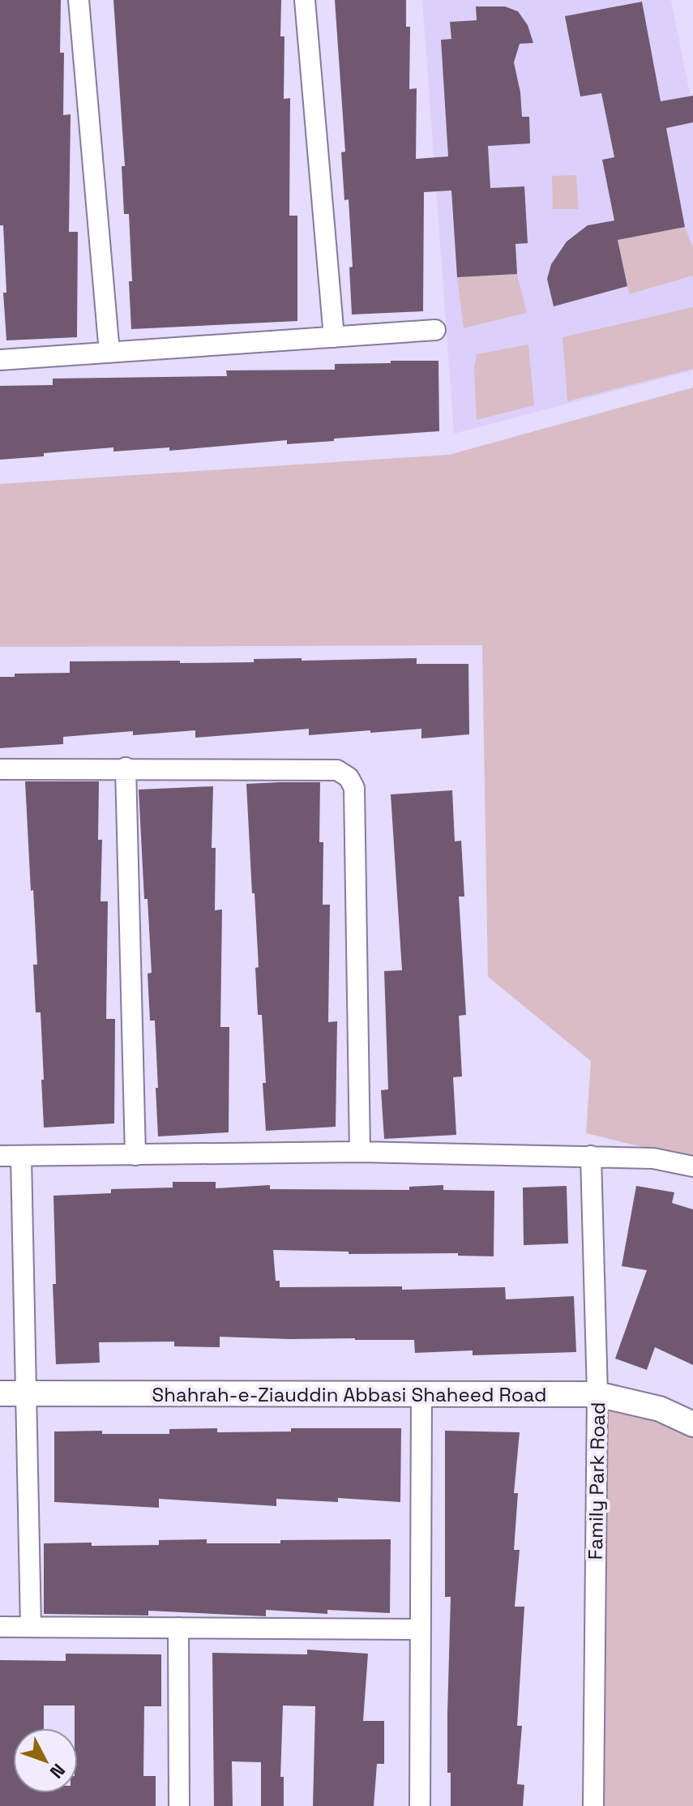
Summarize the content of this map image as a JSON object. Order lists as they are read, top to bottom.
{
  "streets": {
    "street": ["Shahrah-e-Ziauddin Abbasi Shaheed Road", "Family Park Road"]
  },
  "crossings": [
    ["Shahrah-e-Ziauddin Abbasi Shaheed Road", "Family Park Road"]
  ],
  "north": "bottom right"
}
